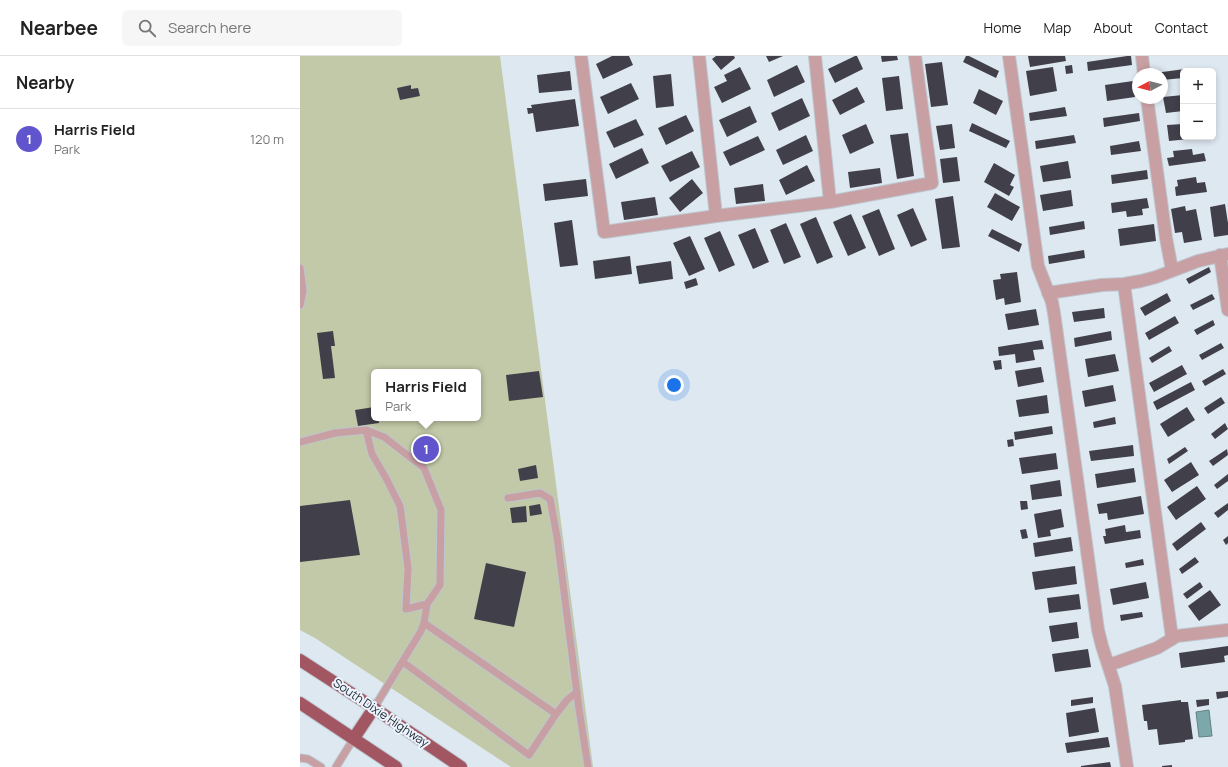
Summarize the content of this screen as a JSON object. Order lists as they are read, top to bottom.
{
  "streets": {
    "highway": ["South Dixie Highway"]
  },
  "north": "left",
  "page": {
    "header": "Nearbee",
    "search": "Search here",
    "nav": [
      "Home",
      "Map",
      "About",
      "Contact"
    ],
    "heading": "Nearby",
    "map_buttons": ["+", "−"],
    "list": [
      {
        "mark": "1",
        "name": "Harris Field",
        "note": "Park",
        "value": "120 m"
      }
    ],
    "popup": ["Harris Field", "Park"],
    "pins": "1"
  }
}
